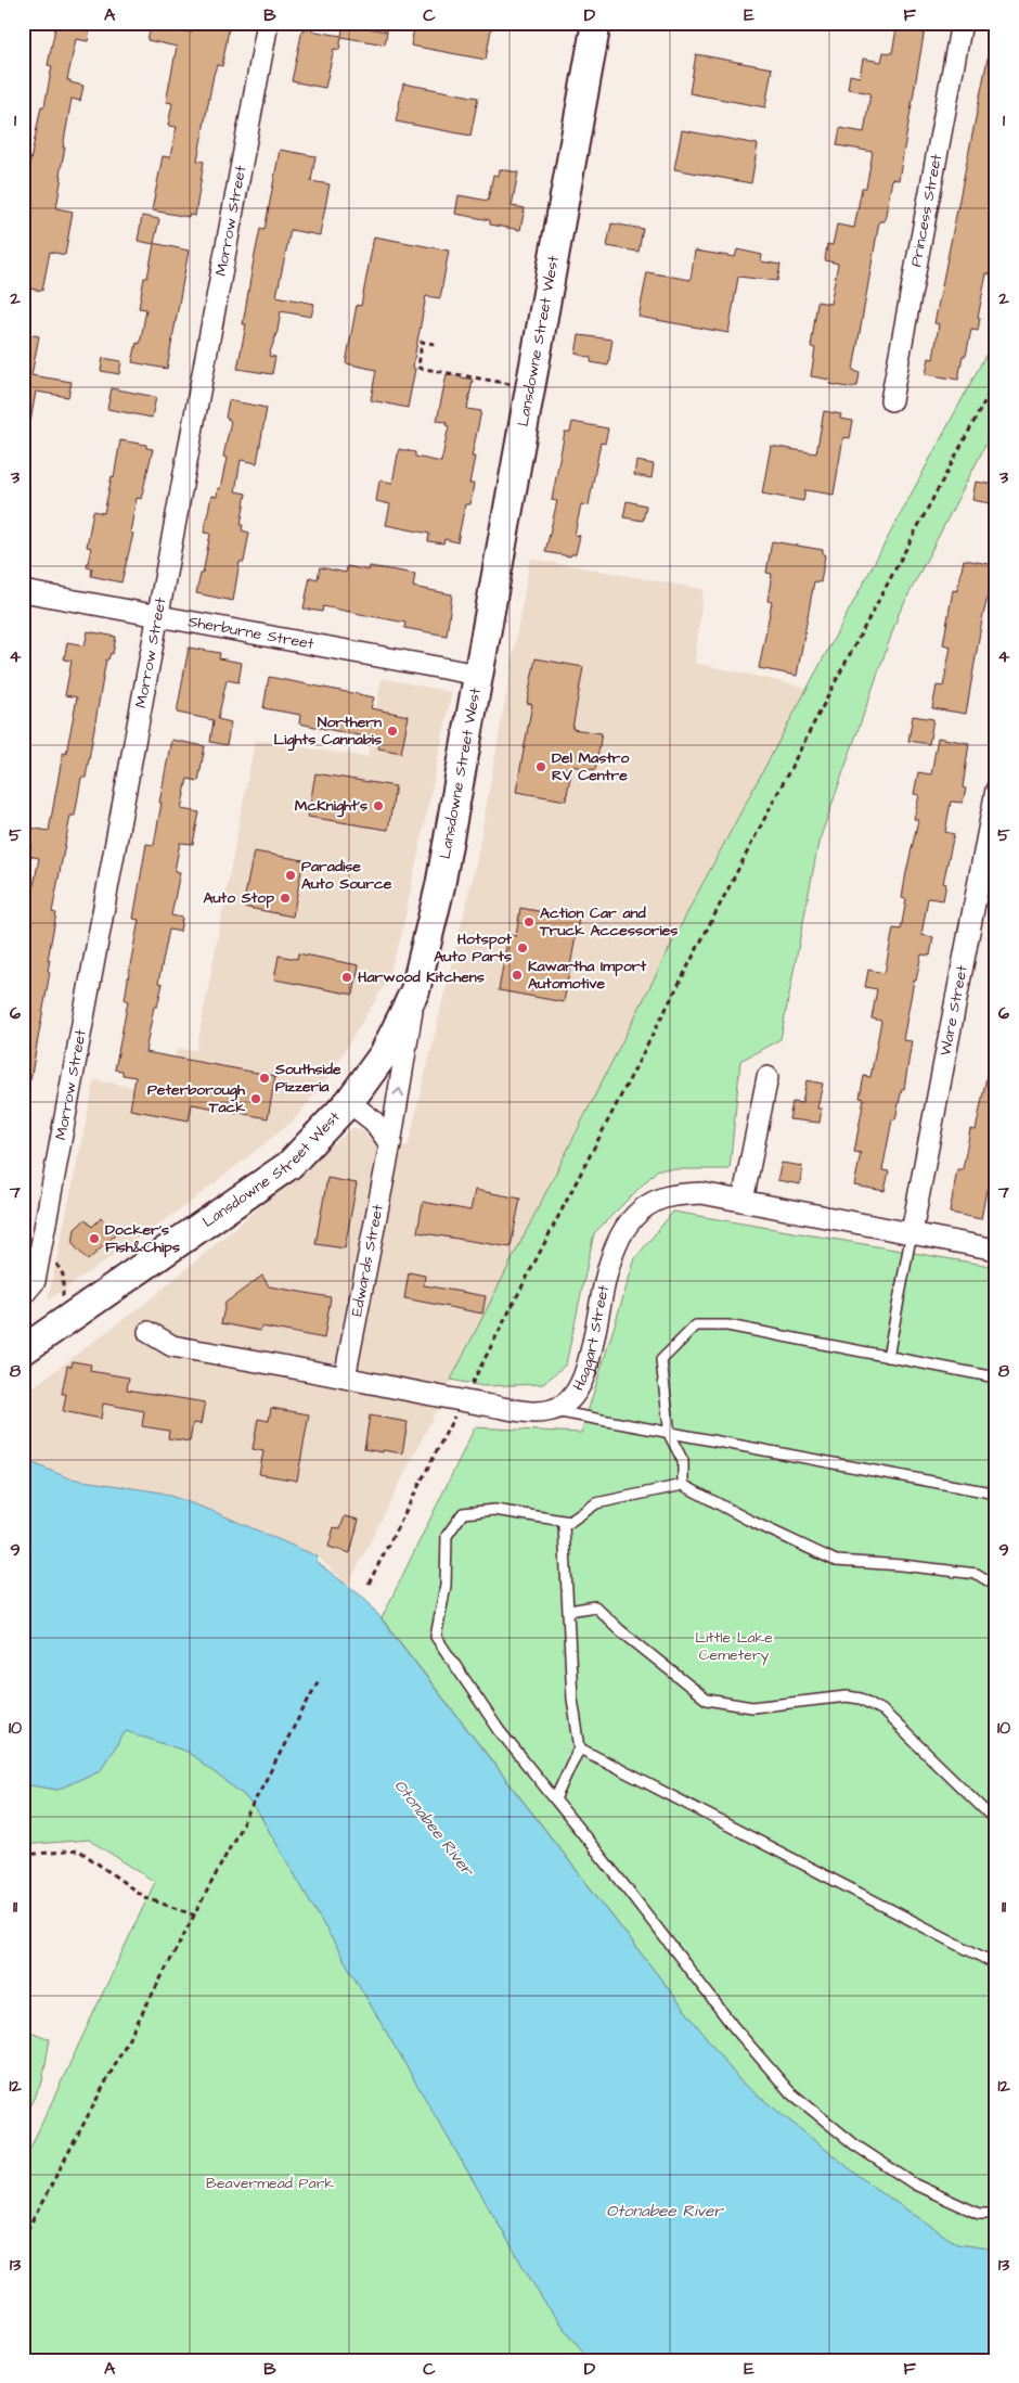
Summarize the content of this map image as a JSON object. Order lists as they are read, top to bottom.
{
  "streets": {
    "main road": ["Lansdowne Street West"],
    "street": [
      "Princess Street",
      "Morrow Street",
      "Sherburne Street",
      "Ware Street",
      "Edwards Street",
      "Haggart Street"
    ]
  },
  "crossings": [
    ["Morrow Street", "Sherburne Street"],
    ["Lansdowne Street West", "Sherburne Street"],
    ["Lansdowne Street West", "Edwards Street"],
    ["Ware Street", "Haggart Street"],
    ["Edwards Street", "Haggart Street"]
  ],
  "one_way": ["Edwards Street"],
  "water": ["Otonabee River"],
  "parks": ["Little Lake Cemetery", "Beavermead Park"],
  "places": [
    "Northern Lights Cannabis",
    "Del Mastro RV Centre",
    "McKnight's",
    "Paradise Auto Source",
    "Auto Stop",
    "Action Car and Truck Accessories",
    "Hotspot Auto Parts",
    "Kawartha Import Automotive",
    "Harwood Kitchens",
    "Southside Pizzeria",
    "Peterborough Tack",
    "Docker's Fish&Chips"
  ],
  "grid": {
    "columns": [
      "A",
      "B",
      "C",
      "D",
      "E",
      "F"
    ],
    "rows": [
      "1",
      "2",
      "3",
      "4",
      "5",
      "6",
      "7",
      "8",
      "9",
      "10",
      "11",
      "12",
      "13"
    ]
  }
}
